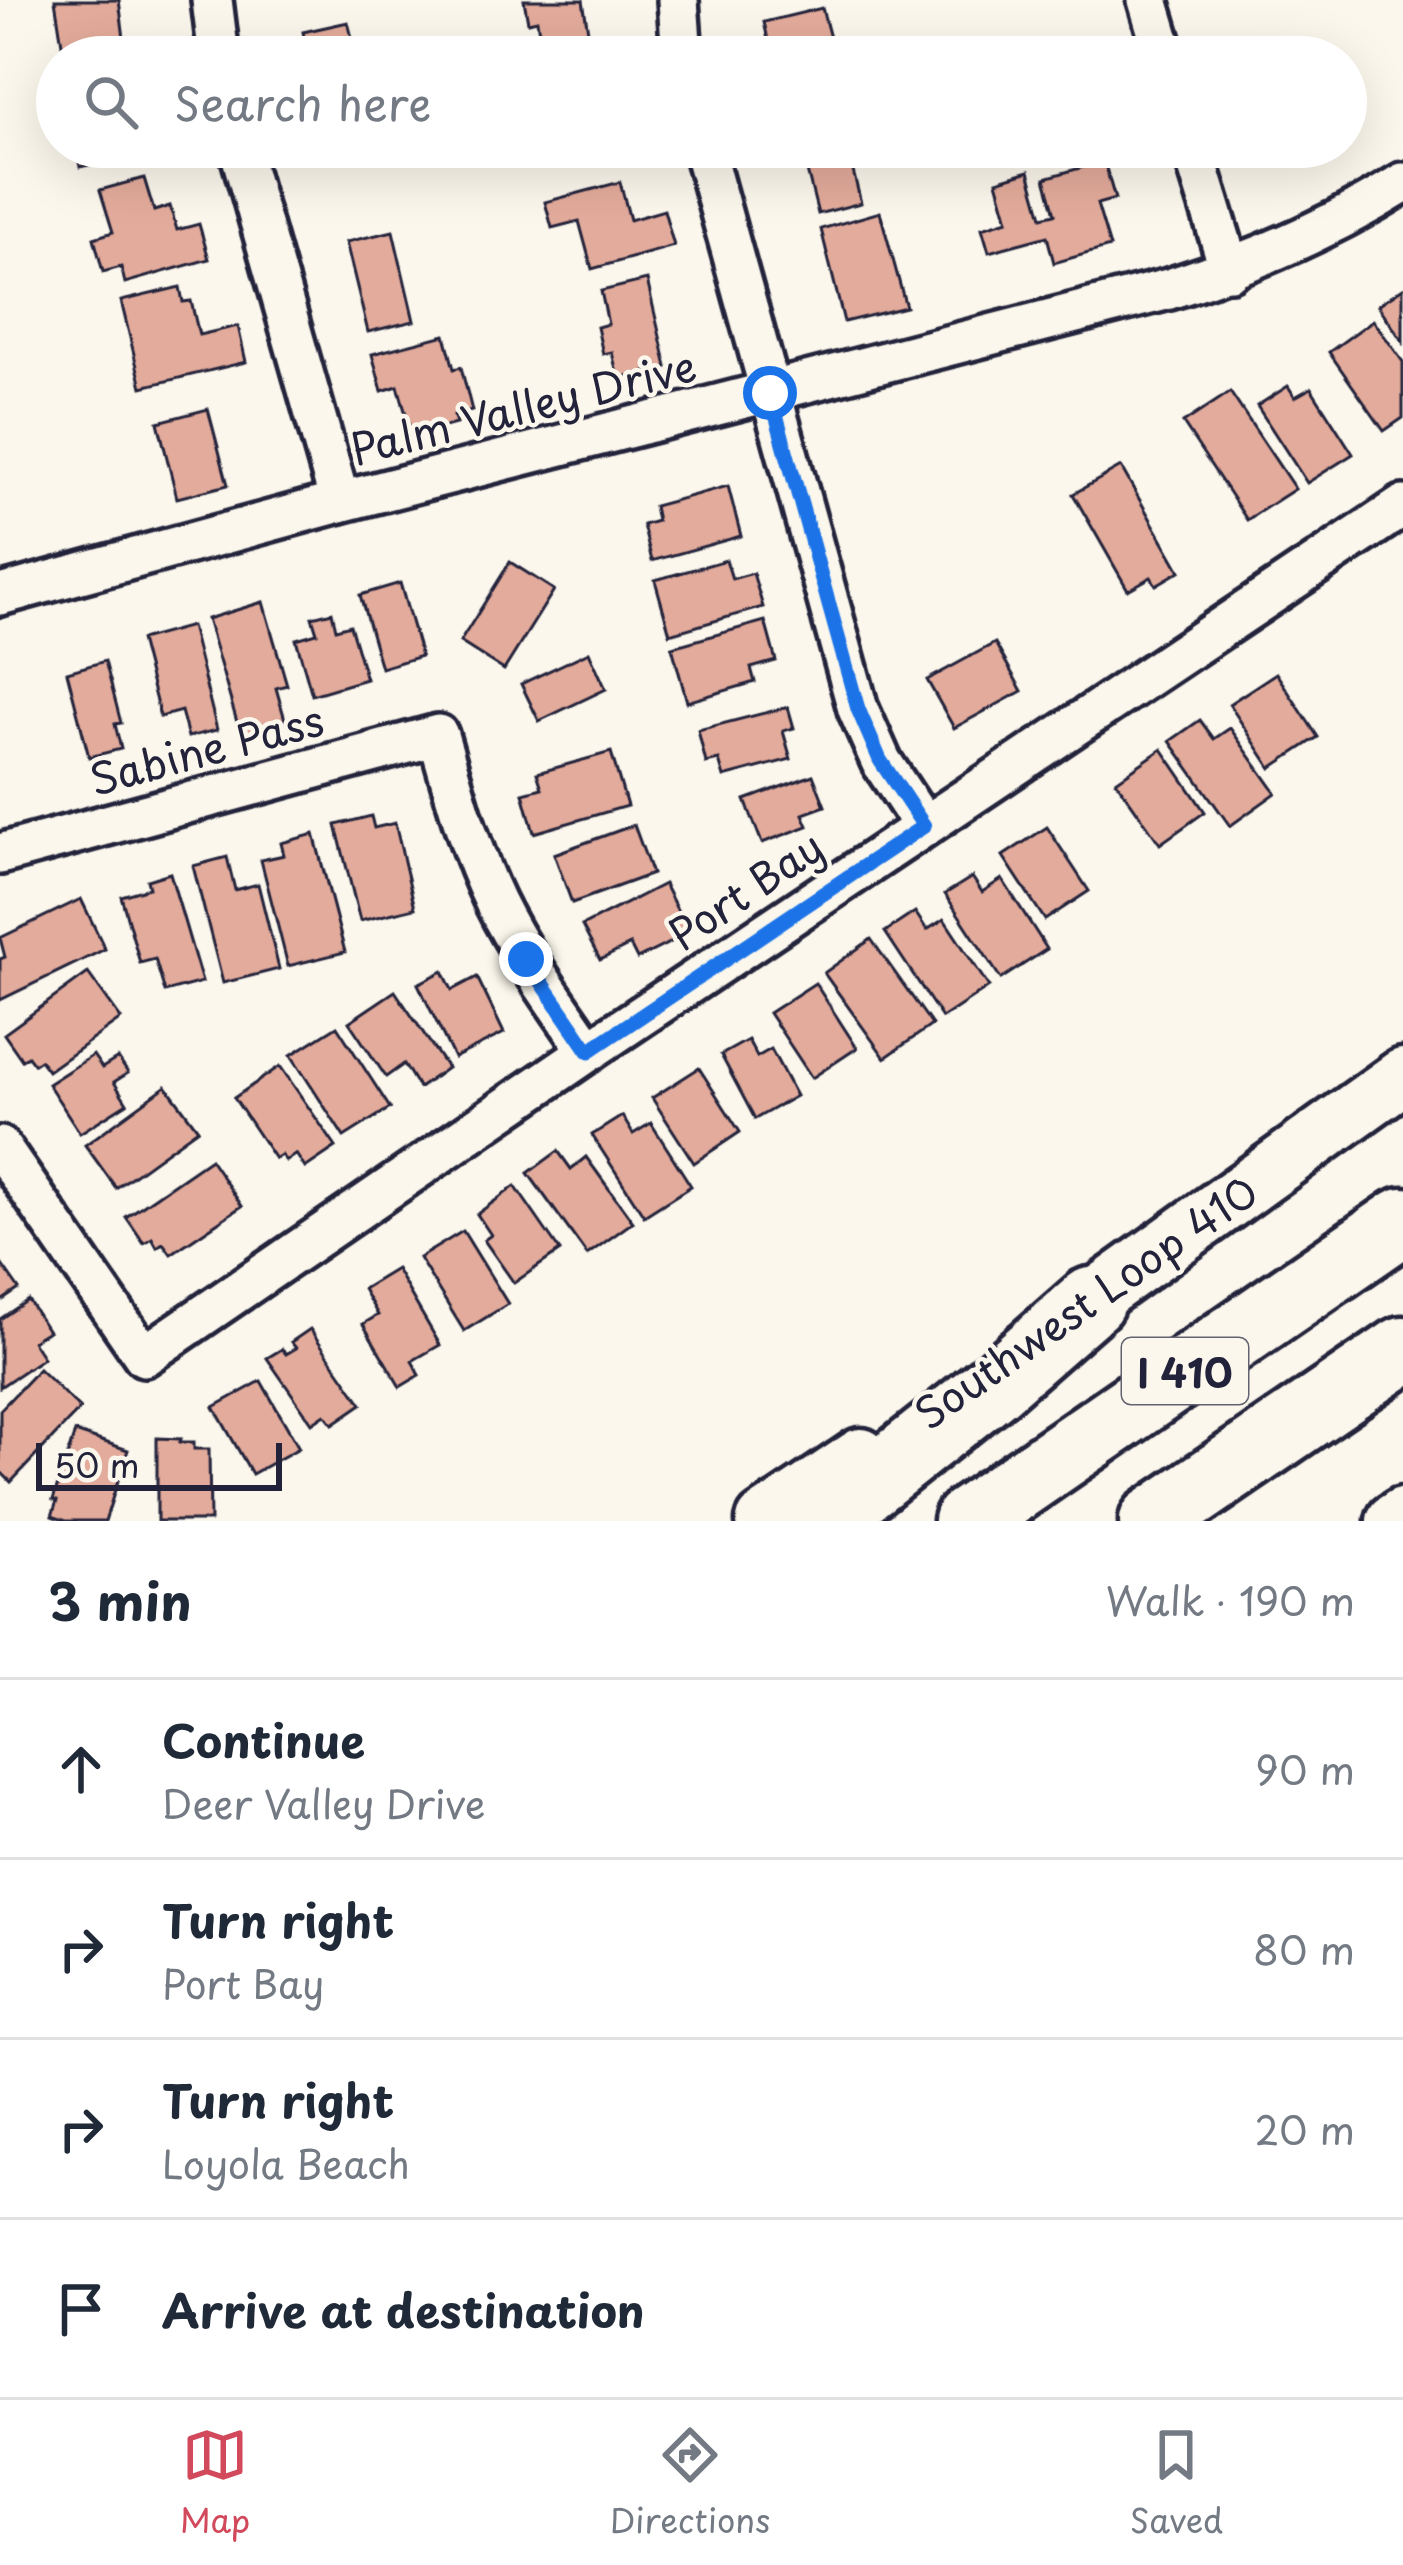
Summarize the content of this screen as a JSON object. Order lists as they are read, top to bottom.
{
  "streets": {
    "highway": ["I 410"],
    "main road": ["Southwest Loop 410"],
    "street": ["Palm Valley Drive", "Sabine Pass", "Port Bay"]
  },
  "crossings": [
    ["Sabine Pass", "Port Bay"]
  ],
  "scale_bar": "50 m",
  "page": {
    "search": "Search here",
    "scale": "50 m",
    "heading": ["3 min", "Walk · 190 m"],
    "list": [
      ["Continue", "Deer Valley Drive", "90 m"],
      ["Turn right", "Port Bay", "80 m"],
      ["Turn right", "Loyola Beach", "20 m"],
      "Arrive at destination"
    ],
    "nav": ["Map", "Directions", "Saved"]
  }
}
